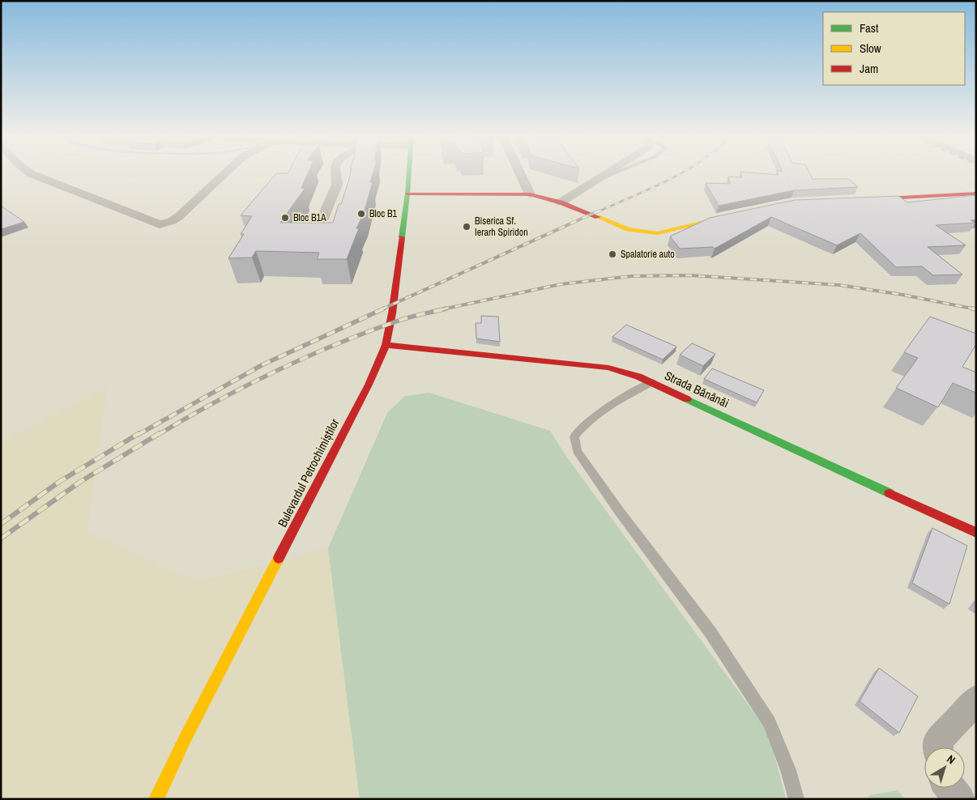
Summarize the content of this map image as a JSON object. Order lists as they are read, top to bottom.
{
  "streets": {
    "street": ["Strada Bănănăi", "Bulevardul Petrochimiștilor"]
  },
  "crossings": [
    ["Strada Bănănăi", "Bulevardul Petrochimiștilor"]
  ],
  "places": [
    "Bloc B1",
    "Bloc B1A",
    "Biserica Sf. Ierarh Spiridon",
    "Spalatorie auto"
  ],
  "legend": ["Fast", "Slow", "Jam"],
  "north": "top right"
}
